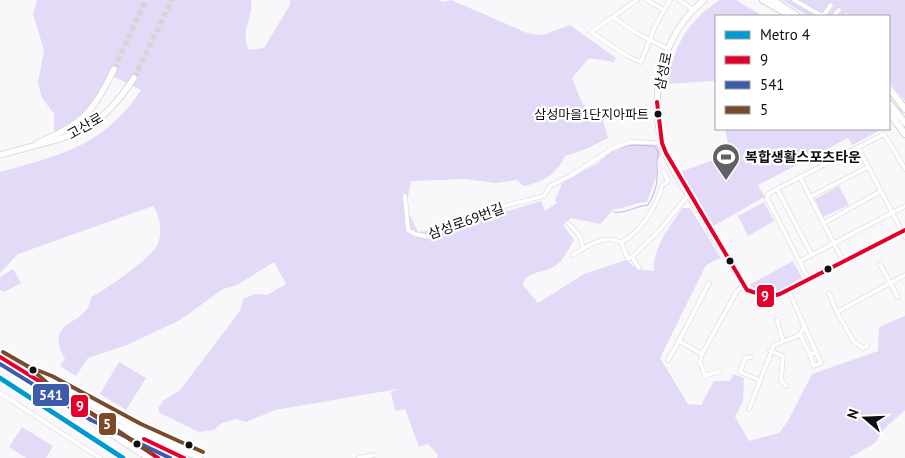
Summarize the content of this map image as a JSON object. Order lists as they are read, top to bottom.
{
  "streets": {
    "street": ["삼성로", "고산로", "삼성로69번길"]
  },
  "crossings": [
    ["삼성로", "삼성로69번길"]
  ],
  "places": {
    "other": ["삼성마을1단지아파트"],
    "sports": ["복합생활스포츠타운"]
  },
  "lines": [
    "transit line 9",
    "transit line 5",
    "transit line 541",
    "metro line 4"
  ],
  "legend": [
    "Metro 4",
    "9",
    "541",
    "5"
  ],
  "north": "left"
}
